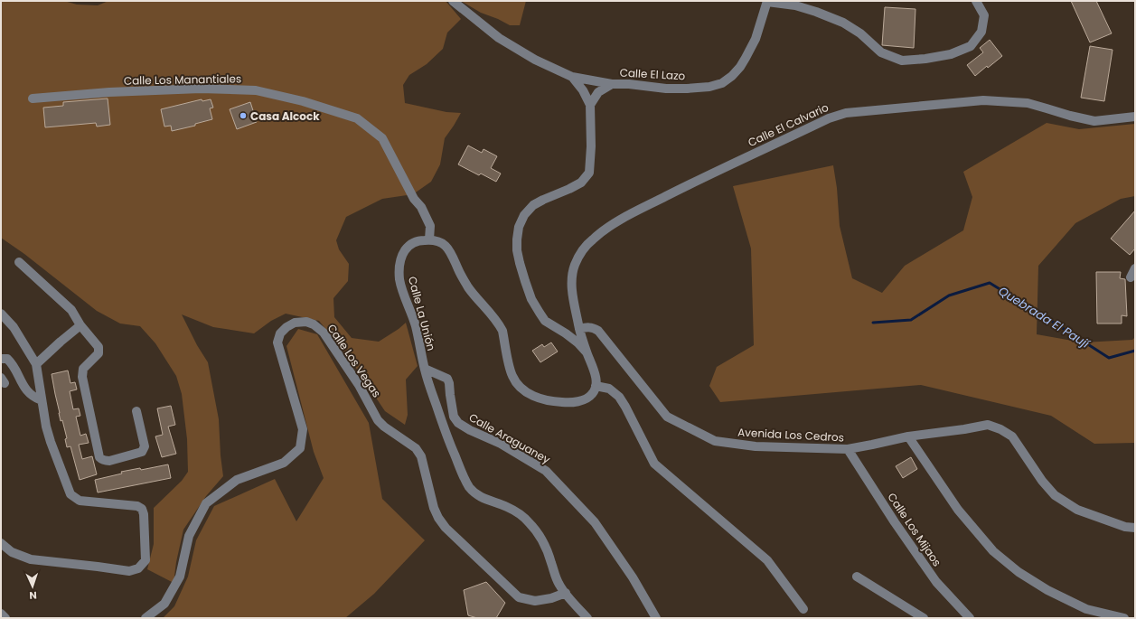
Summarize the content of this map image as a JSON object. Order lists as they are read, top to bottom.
{
  "streets": {
    "street": [
      "Calle El Lazo",
      "Calle Los Manantiales",
      "Calle El Calvario",
      "Calle La Unión",
      "Calle Los Vegas",
      "Avenida Los Cedros",
      "Calle Araguaney",
      "Calle Los Mijaos"
    ]
  },
  "crossings": [
    ["Calle Los Manantiales", "Calle La Unión"],
    ["Calle El Calvario", "Avenida Los Cedros"],
    ["Calle La Unión", "Calle Los Vegas"],
    ["Calle La Unión", "Calle Araguaney"],
    ["Avenida Los Cedros", "Calle Los Mijaos"]
  ],
  "water": ["Quebrada El Paují"],
  "places": ["Casa Alcock"],
  "north": "bottom"
}
